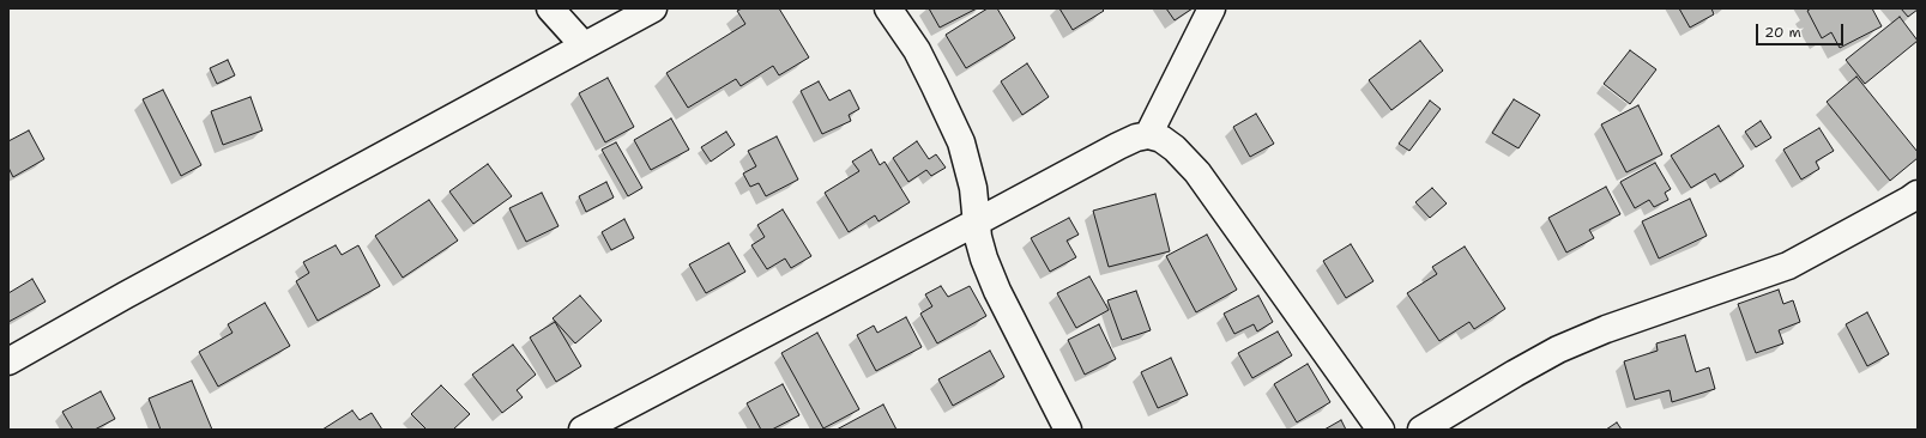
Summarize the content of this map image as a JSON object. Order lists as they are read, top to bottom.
{
  "scale_bar": "20 m"
}
